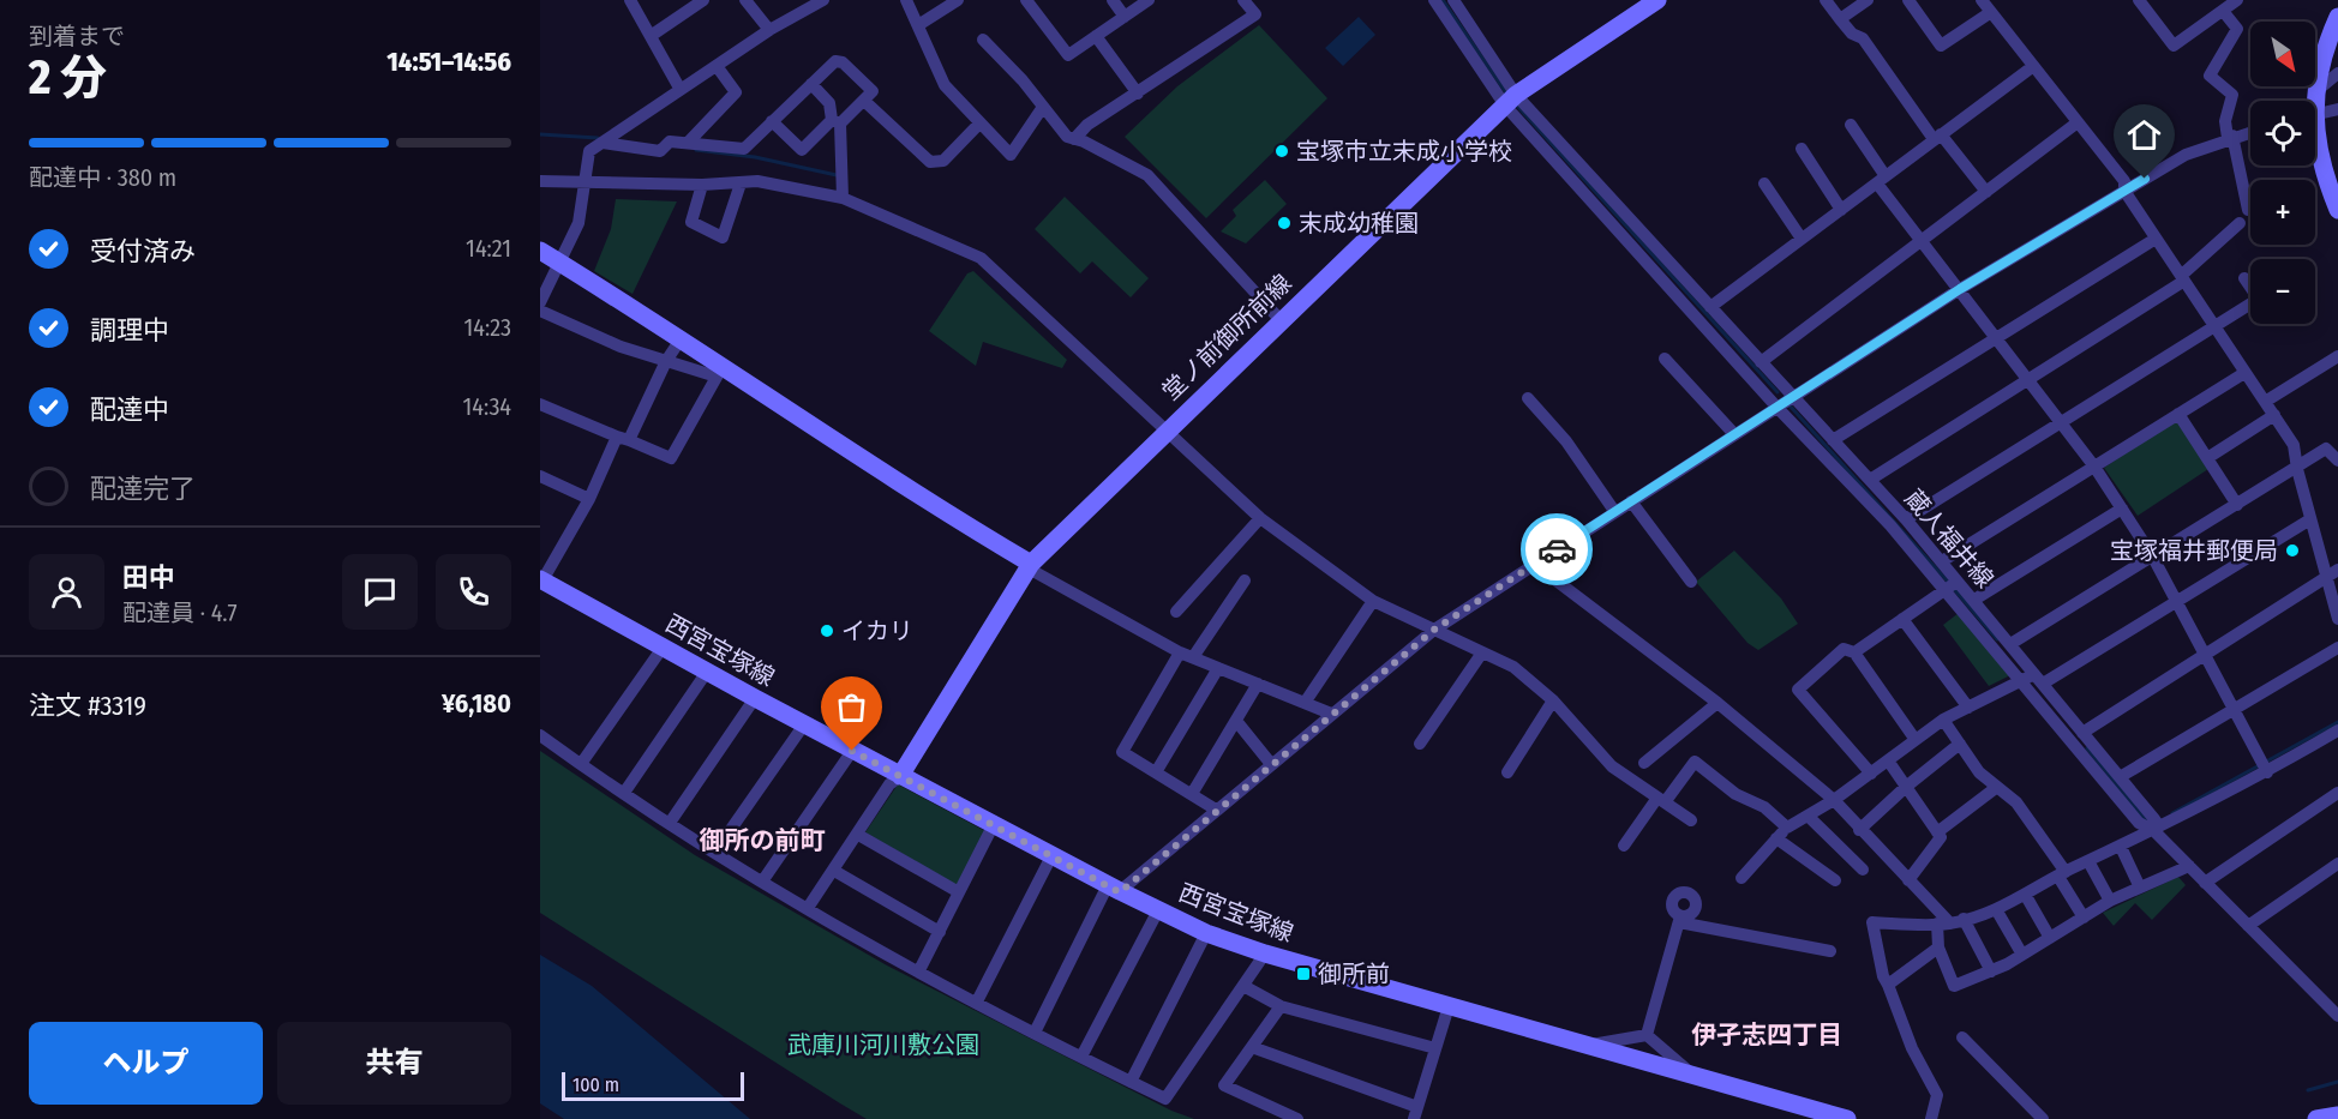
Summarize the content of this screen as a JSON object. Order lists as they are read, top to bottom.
{
  "streets": {
    "street": ["堂ノ前御所前線", "蔵人福井線", "西宮宝塚線"]
  },
  "crossings": [
    ["堂ノ前御所前線", "蔵人福井線"],
    ["堂ノ前御所前線", "西宮宝塚線"]
  ],
  "districts": ["御所の前町", "伊孑志四丁目"],
  "parks": ["武庫川河川敷公園"],
  "places": {
    "other": [
      "宝塚市立末成小学校",
      "末成幼稚園",
      "宝塚福井郵便局",
      "イカリ"
    ],
    "transit": ["御所前"]
  },
  "scale_bar": "100 m",
  "north": "bottom right",
  "page": {
    "heading": ["2 分", "到着まで", "14:51–14:56"],
    "panel": [
      "田中",
      "配達員 · 4.7",
      "注文 #3319",
      "¥6,180"
    ],
    "map_buttons": ["+", "−"],
    "bar": "配達中 · 380 m",
    "list": [
      ["受付済み", "14:21"],
      ["調理中", "14:23"],
      ["配達中", "14:34"],
      "配達完了"
    ],
    "buttons": ["ヘルプ", "共有"],
    "scale": "100 m"
  }
}
